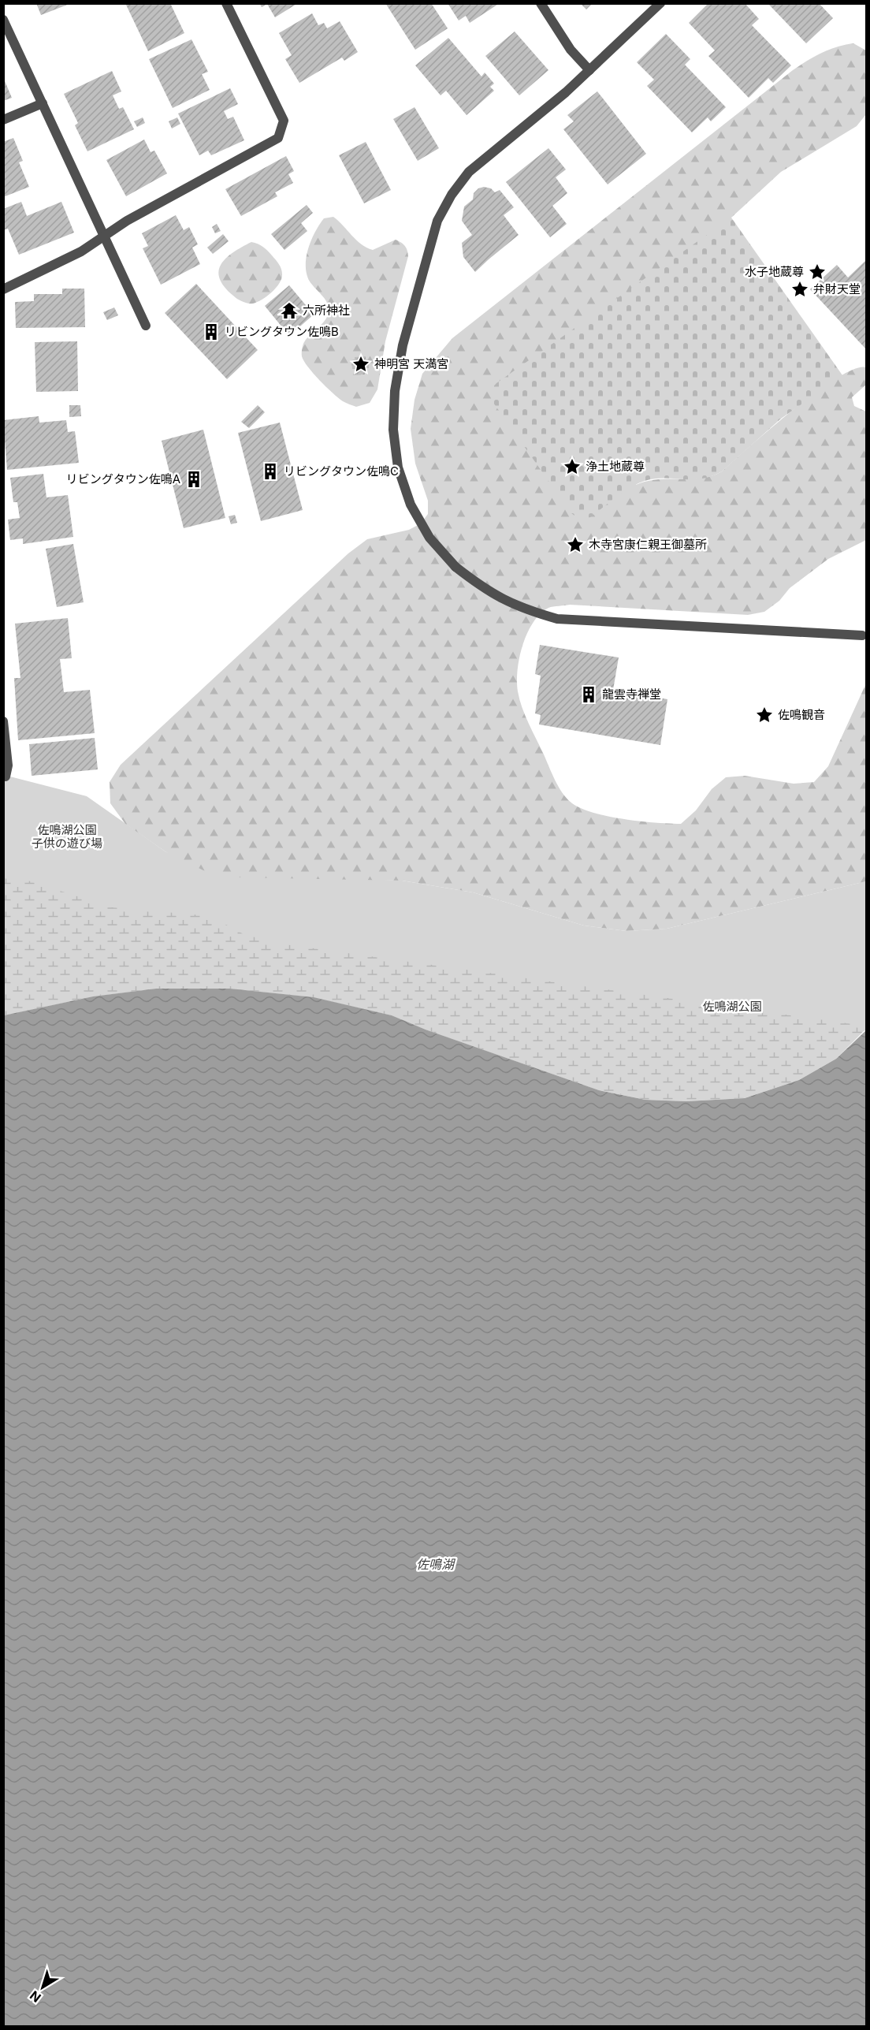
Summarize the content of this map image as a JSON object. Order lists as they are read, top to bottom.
{
  "water": ["佐鳴湖"],
  "parks": ["佐鳴湖公園 子供の遊び場", "佐鳴湖公園"],
  "places": {
    "place": [
      "水子地蔵尊",
      "弁財天堂",
      "神明宮 天満宮",
      "浄土地蔵尊",
      "木寺宮康仁親王御墓所",
      "佐鳴観音"
    ],
    "temple": ["六所神社"],
    "building": [
      "リビングタウン佐鳴B",
      "リビングタウン佐鳴C",
      "リビングタウン佐鳴A",
      "龍雲寺禅堂"
    ]
  },
  "north": "bottom left"
}
